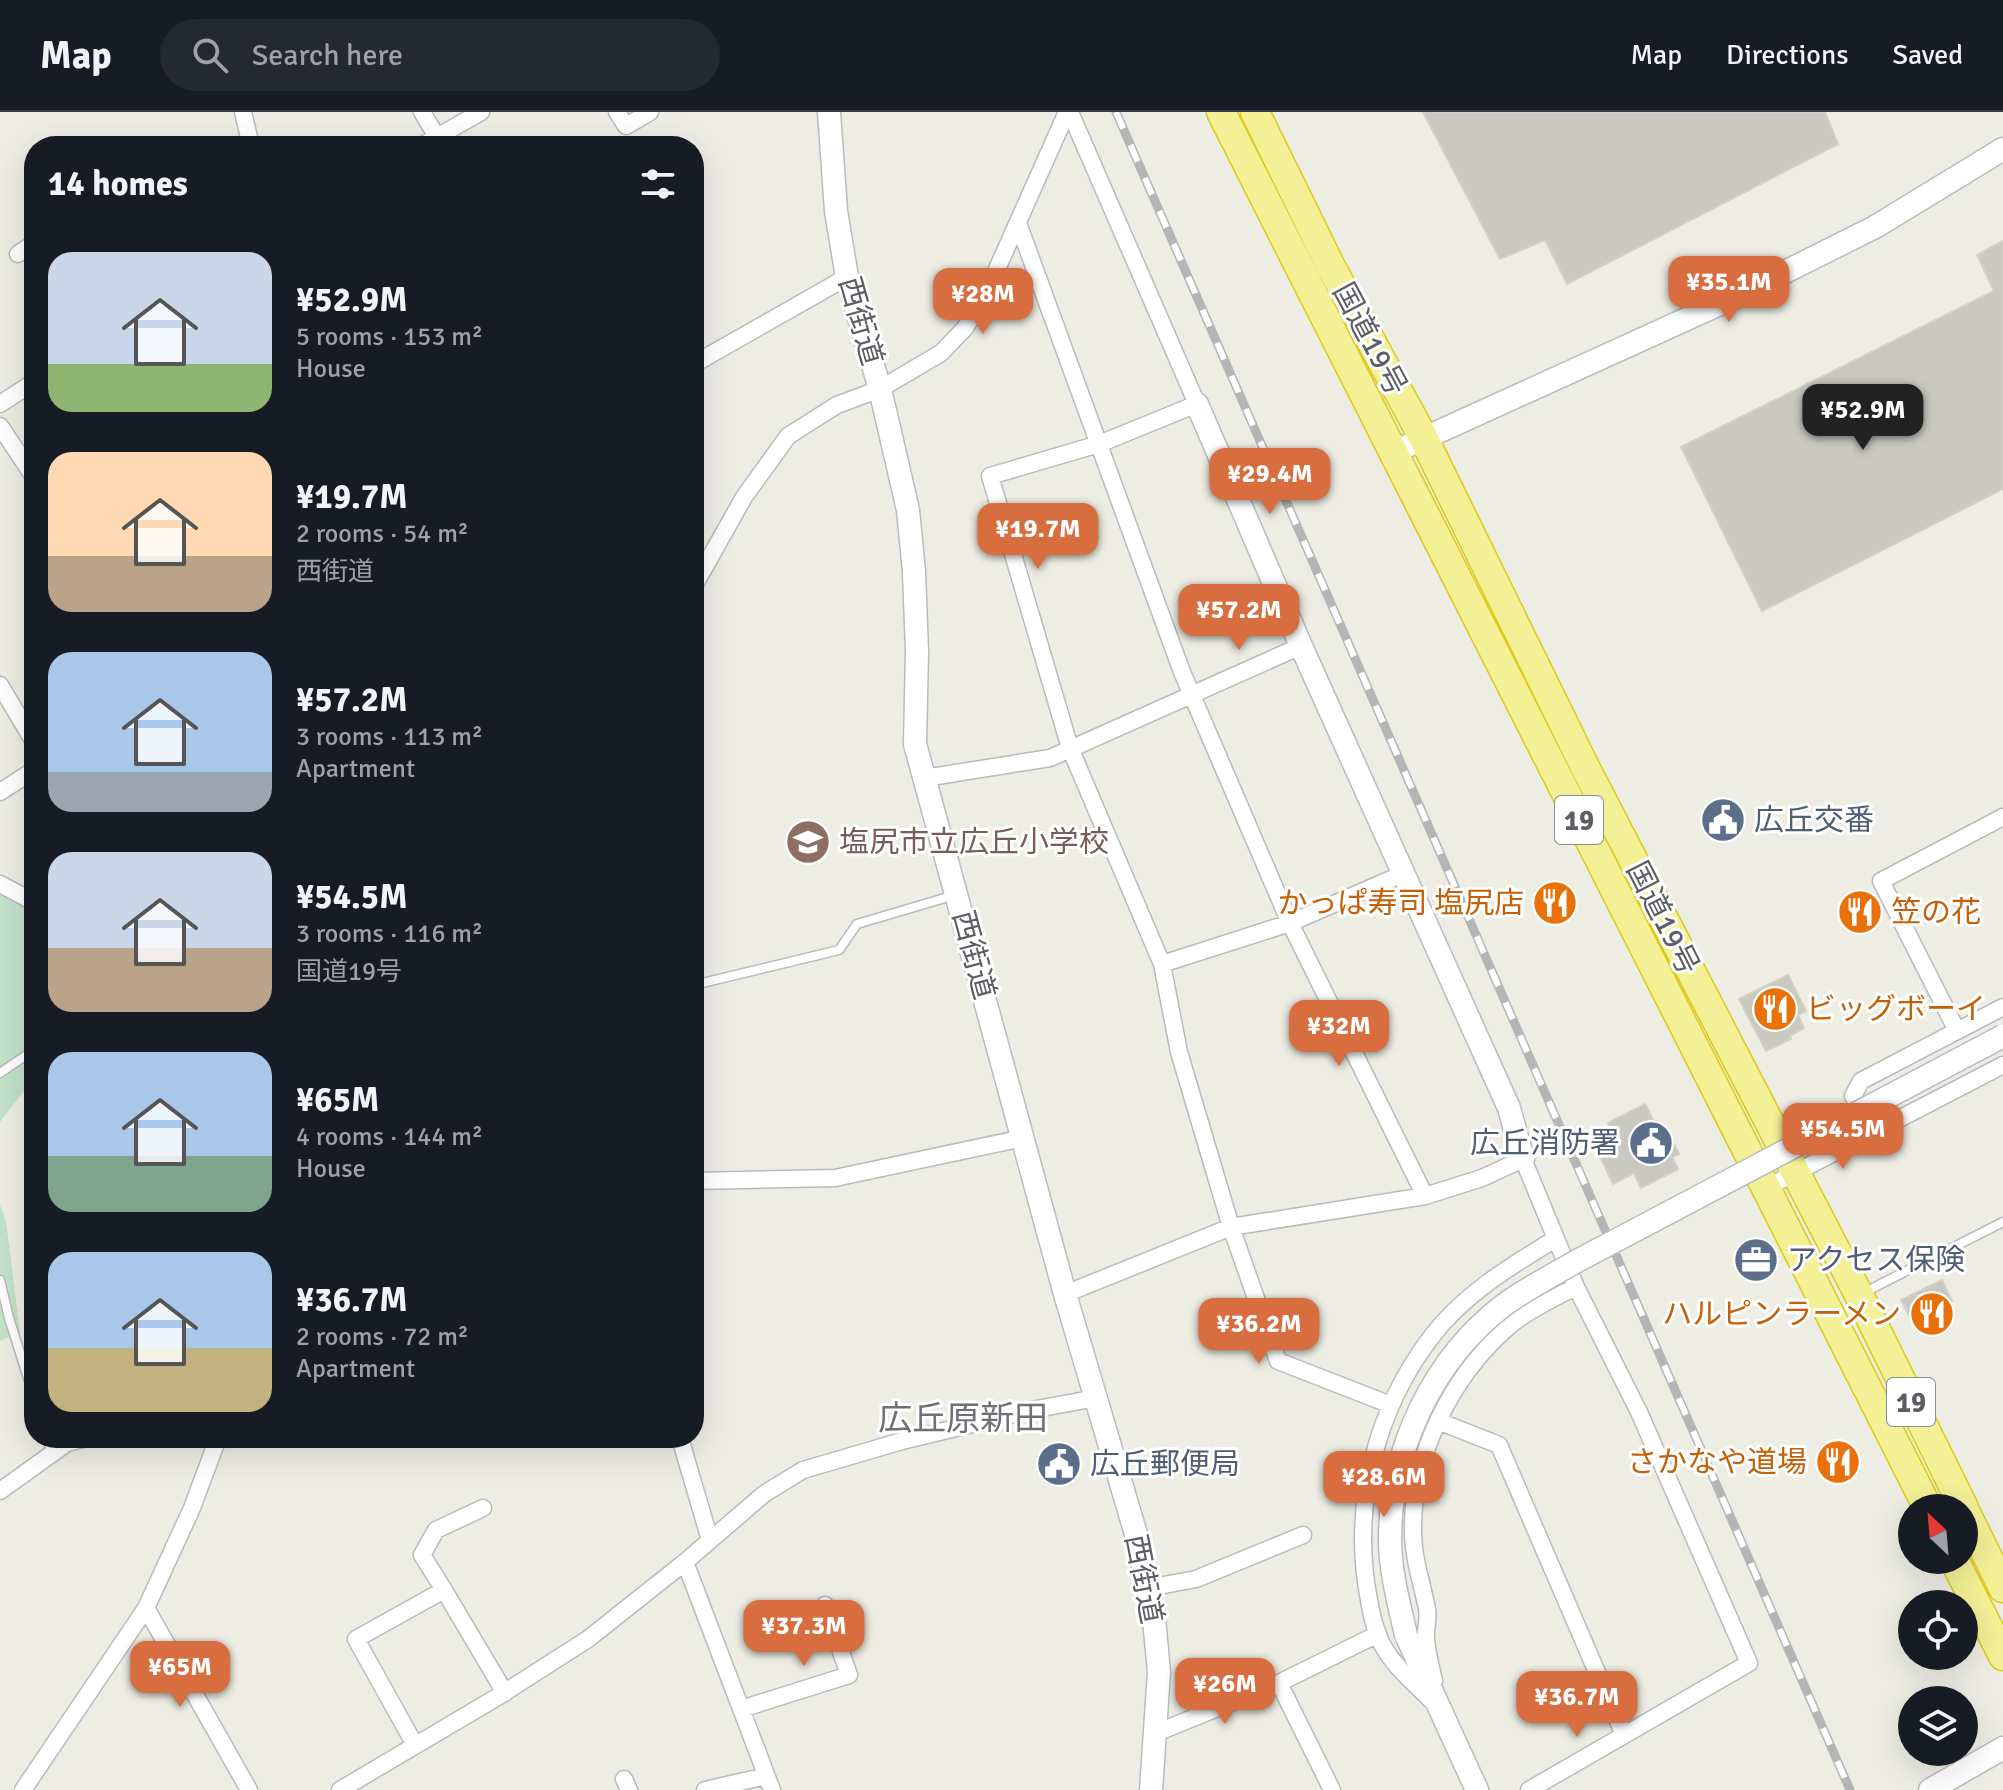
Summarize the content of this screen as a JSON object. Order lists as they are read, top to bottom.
{
  "streets": {
    "highway": ["国道19号", "19"],
    "street": ["西街道"]
  },
  "districts": ["広丘原新田"],
  "places": {
    "public building": ["広丘交番", "広丘消防署", "広丘郵便局"],
    "school or university": ["塩尻市立広丘小学校"],
    "restaurant": [
      "かっぱ寿司 塩尻店",
      "笠の花",
      "ビッグボーイ",
      "ハルピンラーメン",
      "さかなや道場"
    ],
    "office": ["アクセス保険"]
  },
  "north": "top left",
  "page": {
    "header": "Map",
    "search": "Search here",
    "nav": ["Map", "Directions", "Saved"],
    "heading": "14 homes",
    "list": [
      {
        "name": "¥52.9M",
        "note": "5 rooms · 153 m² · House"
      },
      {
        "name": "¥19.7M",
        "note": "2 rooms · 54 m² · 西街道"
      },
      {
        "name": "¥57.2M",
        "note": "3 rooms · 113 m² · Apartment"
      },
      {
        "name": "¥54.5M",
        "note": "3 rooms · 116 m² · 国道19号"
      },
      {
        "name": "¥65M",
        "note": "4 rooms · 144 m² · House"
      },
      {
        "name": "¥36.7M",
        "note": "2 rooms · 72 m² · Apartment"
      }
    ],
    "price": [
      "¥35.1M",
      "¥28M",
      "¥52.9M",
      "¥29.4M",
      "¥19.7M",
      "¥57.2M",
      "¥32M",
      "¥54.5M",
      "¥36.2M",
      "¥28.6M",
      "¥37.3M",
      "¥65M",
      "¥26M",
      "¥36.7M"
    ]
  }
}
